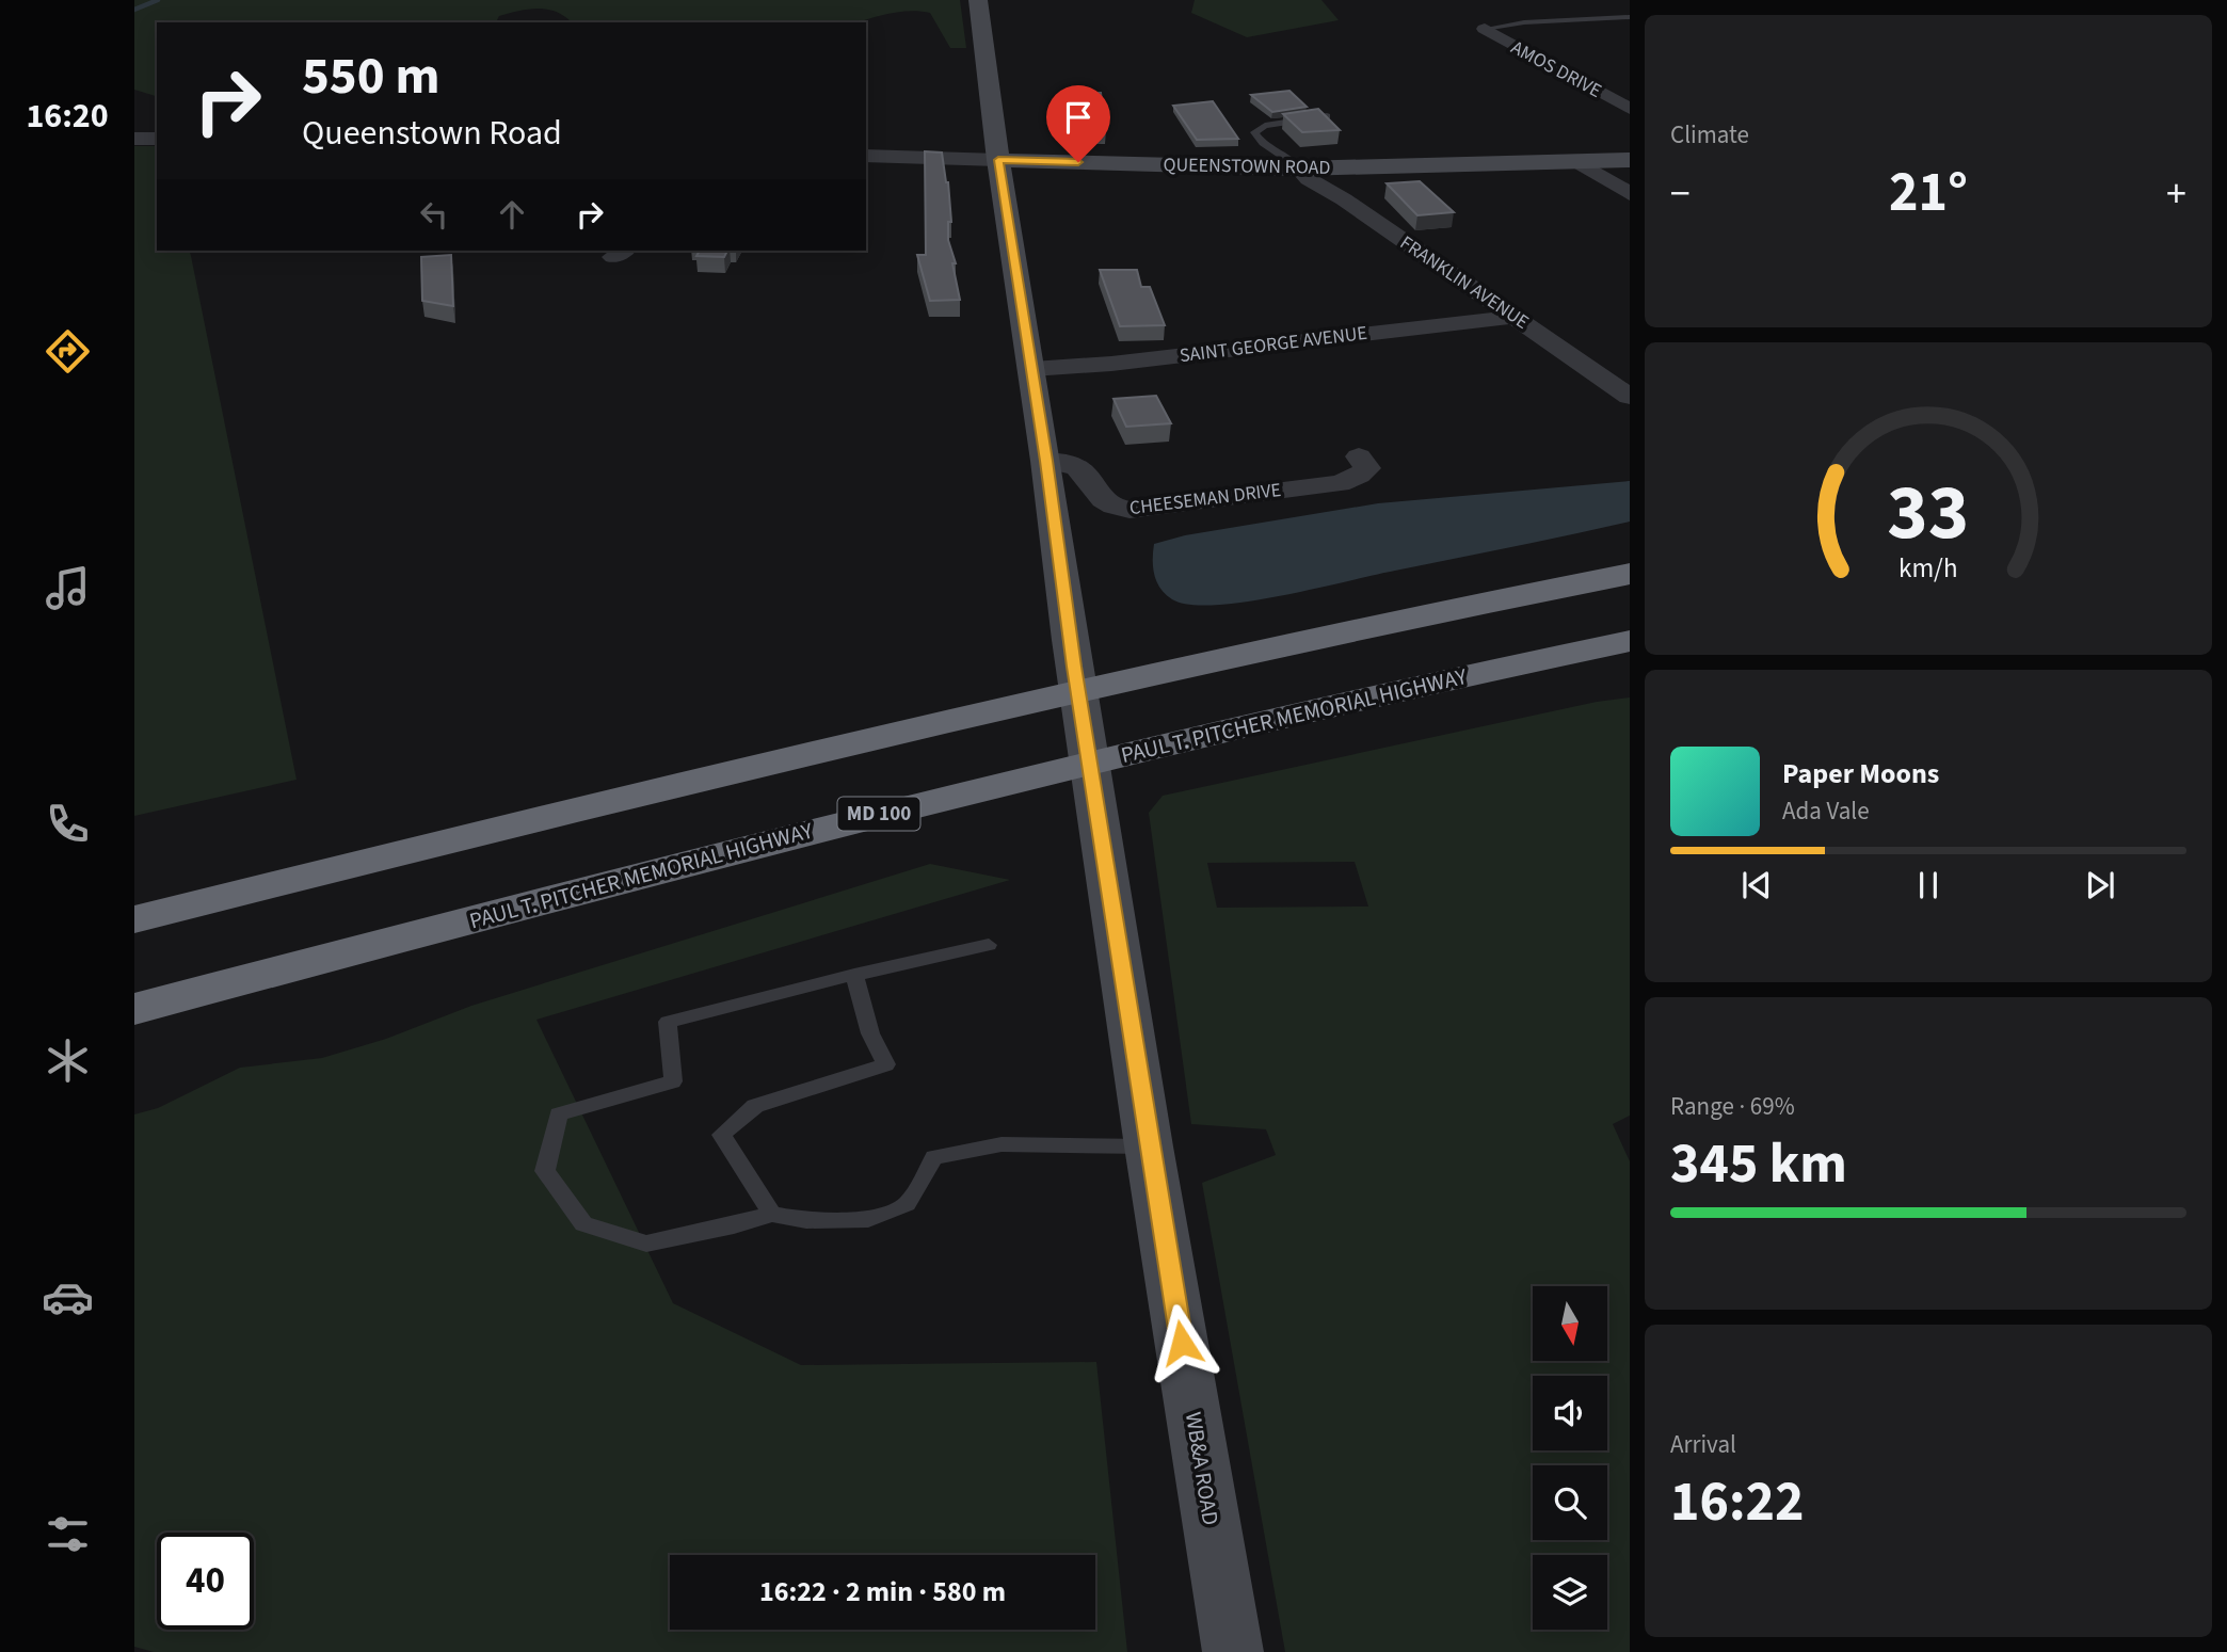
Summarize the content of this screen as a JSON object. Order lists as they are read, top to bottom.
{
  "streets": {
    "highway": ["PAUL T. PITCHER MEMORIAL HIGHWAY", "MD 100"],
    "street": [
      "AMOS DRIVE",
      "QUEENSTOWN ROAD",
      "FRANKLIN AVENUE",
      "SAINT GEORGE AVENUE",
      "CHEESEMAN DRIVE",
      "WB&A ROAD"
    ]
  },
  "crossings": [
    ["QUEENSTOWN ROAD", "FRANKLIN AVENUE"],
    ["QUEENSTOWN ROAD", "WB&A ROAD"],
    ["FRANKLIN AVENUE", "SAINT GEORGE AVENUE"],
    ["SAINT GEORGE AVENUE", "WB&A ROAD"],
    ["CHEESEMAN DRIVE", "WB&A ROAD"]
  ],
  "north": "bottom",
  "page": {
    "tabs": "16:20",
    "tile": [
      "Climate",
      ["Range · 69%", "345 km"],
      ["Arrival", "16:22"]
    ],
    "turn": ["550 m", "Queenstown Road"],
    "heat": ["−", "21°", "+"],
    "song": ["Paper Moons", "Ada Vale"],
    "limit": "40",
    "trip": "16:22 · 2 min · 580 m",
    "gauge": ["33", "km/h"]
  }
}
